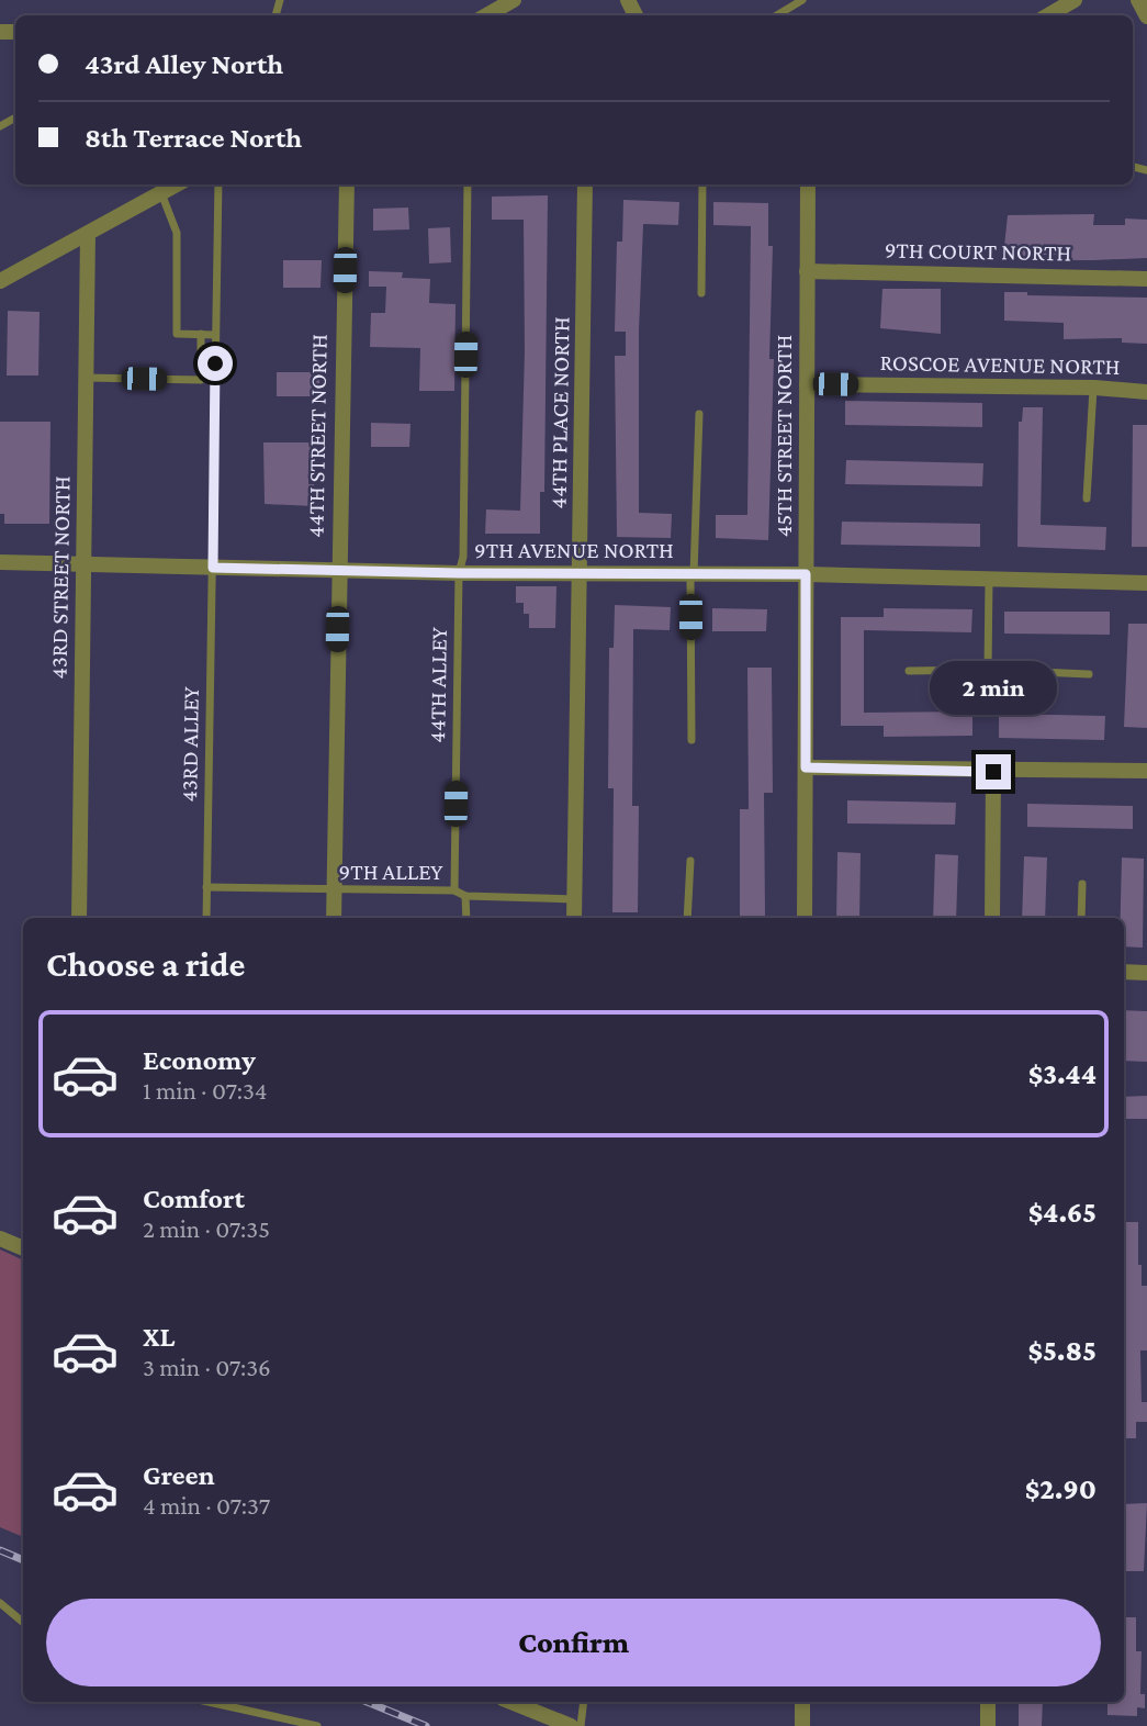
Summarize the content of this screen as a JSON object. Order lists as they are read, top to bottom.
{
  "streets": {
    "street": [
      "9TH COURT NORTH",
      "ROSCOE AVENUE NORTH",
      "44TH PLACE NORTH",
      "44TH STREET NORTH",
      "45TH STREET NORTH",
      "9TH AVENUE NORTH",
      "43RD STREET NORTH"
    ],
    "lane": ["44TH ALLEY", "43RD ALLEY", "9TH ALLEY"]
  },
  "crossings": [
    ["9TH COURT NORTH", "45TH STREET NORTH"],
    ["ROSCOE AVENUE NORTH", "45TH STREET NORTH"],
    ["44TH PLACE NORTH", "9TH AVENUE NORTH"],
    ["44TH PLACE NORTH", "9TH ALLEY"],
    ["44TH STREET NORTH", "9TH AVENUE NORTH"],
    ["44TH STREET NORTH", "9TH ALLEY"],
    ["45TH STREET NORTH", "9TH AVENUE NORTH"],
    ["9TH AVENUE NORTH", "43RD STREET NORTH"],
    ["9TH AVENUE NORTH", "44TH ALLEY"],
    ["9TH AVENUE NORTH", "43RD ALLEY"],
    ["44TH ALLEY", "9TH ALLEY"],
    ["43RD ALLEY", "9TH ALLEY"]
  ],
  "page": {
    "banner": ["43rd Alley North", "8th Terrace North"],
    "bubble": "2 min",
    "heading": "Choose a ride",
    "list": [
      {
        "name": "Economy",
        "note": "1 min · 07:34",
        "value": "$3.44"
      },
      {
        "name": "Comfort",
        "note": "2 min · 07:35",
        "value": "$4.65"
      },
      {
        "name": "XL",
        "note": "3 min · 07:36",
        "value": "$5.85"
      },
      {
        "name": "Green",
        "note": "4 min · 07:37",
        "value": "$2.90"
      }
    ],
    "buttons": "Confirm"
  }
}
